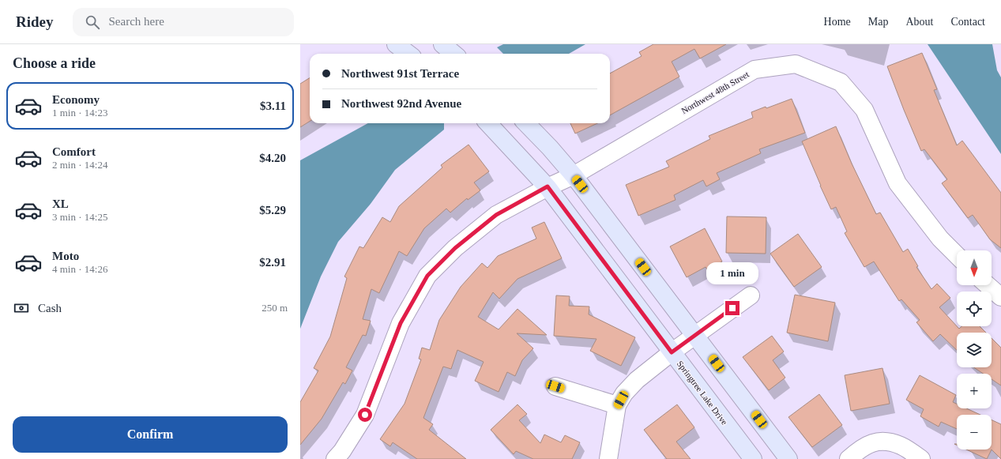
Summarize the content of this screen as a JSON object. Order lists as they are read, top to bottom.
{
  "streets": {
    "street": ["Northwest 48th Street", "Springtree Lake Drive"]
  },
  "crossings": [
    ["Northwest 48th Street", "Springtree Lake Drive"]
  ],
  "north": "bottom",
  "page": {
    "header": "Ridey",
    "search": "Search here",
    "nav": [
      "Home",
      "Map",
      "About",
      "Contact"
    ],
    "heading": "Choose a ride",
    "banner": ["Northwest 91st Terrace", "Northwest 92nd Avenue"],
    "list": [
      {
        "name": "Economy",
        "note": "1 min · 14:23",
        "value": "$3.11"
      },
      {
        "name": "Comfort",
        "note": "2 min · 14:24",
        "value": "$4.20"
      },
      {
        "name": "XL",
        "note": "3 min · 14:25",
        "value": "$5.29"
      },
      {
        "name": "Moto",
        "note": "4 min · 14:26",
        "value": "$2.91"
      }
    ],
    "map_buttons": ["+", "−"],
    "bubble": "1 min",
    "pay": ["Cash", "250 m"],
    "buttons": "Confirm"
  }
}
